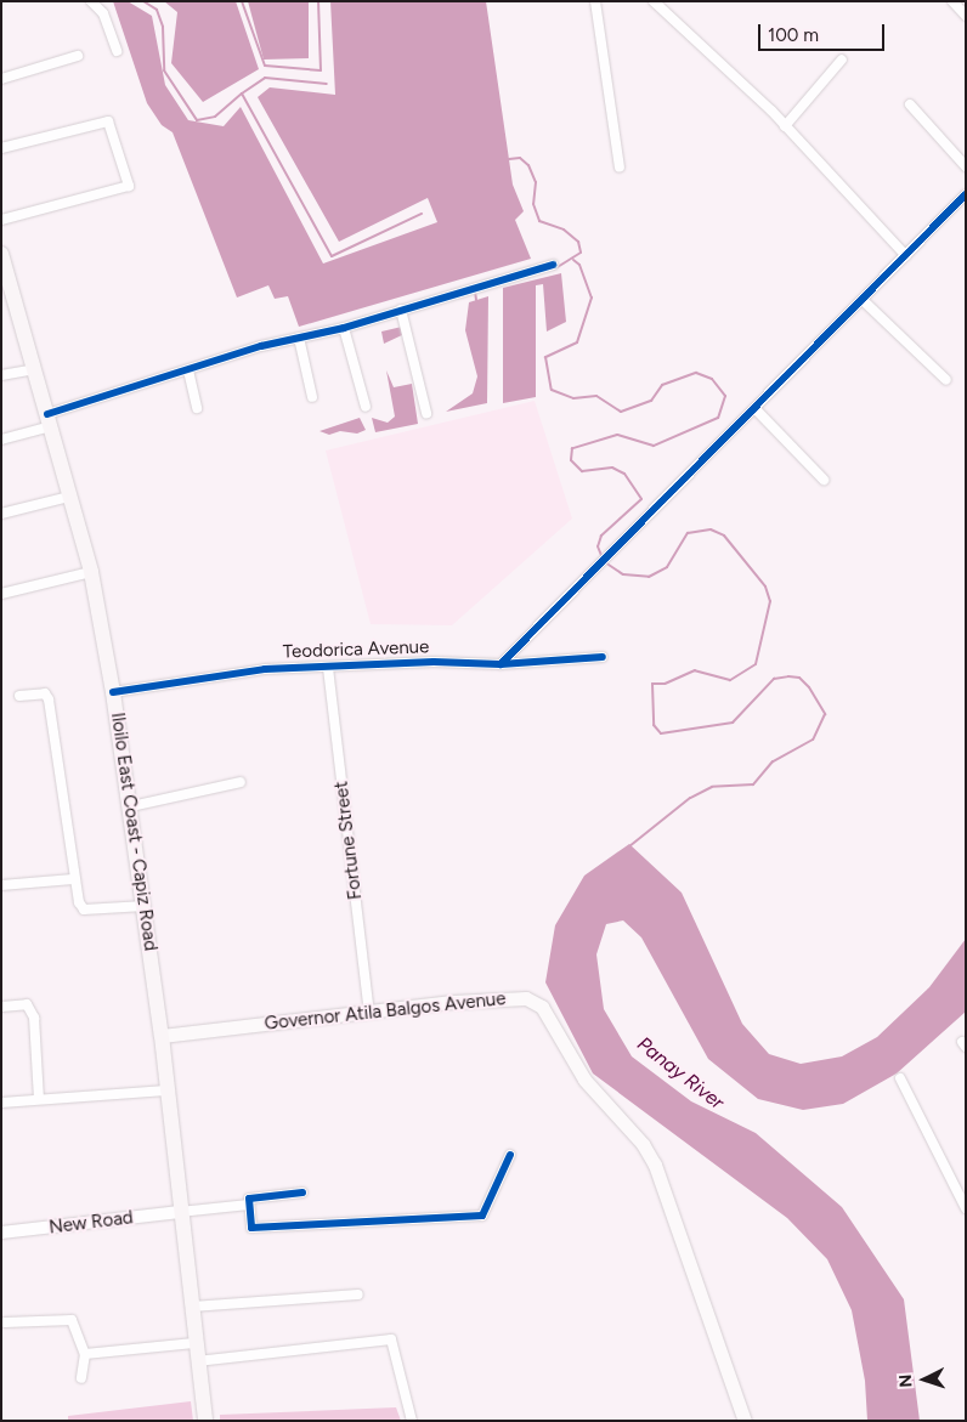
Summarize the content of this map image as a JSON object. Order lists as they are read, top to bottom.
{
  "streets": {
    "main road": ["Iloilo East Coast - Capiz Road", "Governor Atila Balgos Avenue"],
    "street": ["Teodorica Avenue", "Fortune Street", "New Road"]
  },
  "crossings": [
    ["Teodorica Avenue", "Iloilo East Coast - Capiz Road"],
    ["Teodorica Avenue", "Fortune Street"],
    ["Iloilo East Coast - Capiz Road", "Governor Atila Balgos Avenue"],
    ["Iloilo East Coast - Capiz Road", "New Road"],
    ["Fortune Street", "Governor Atila Balgos Avenue"]
  ],
  "water": ["Panay River"],
  "scale_bar": "100 m",
  "north": "left"
}
